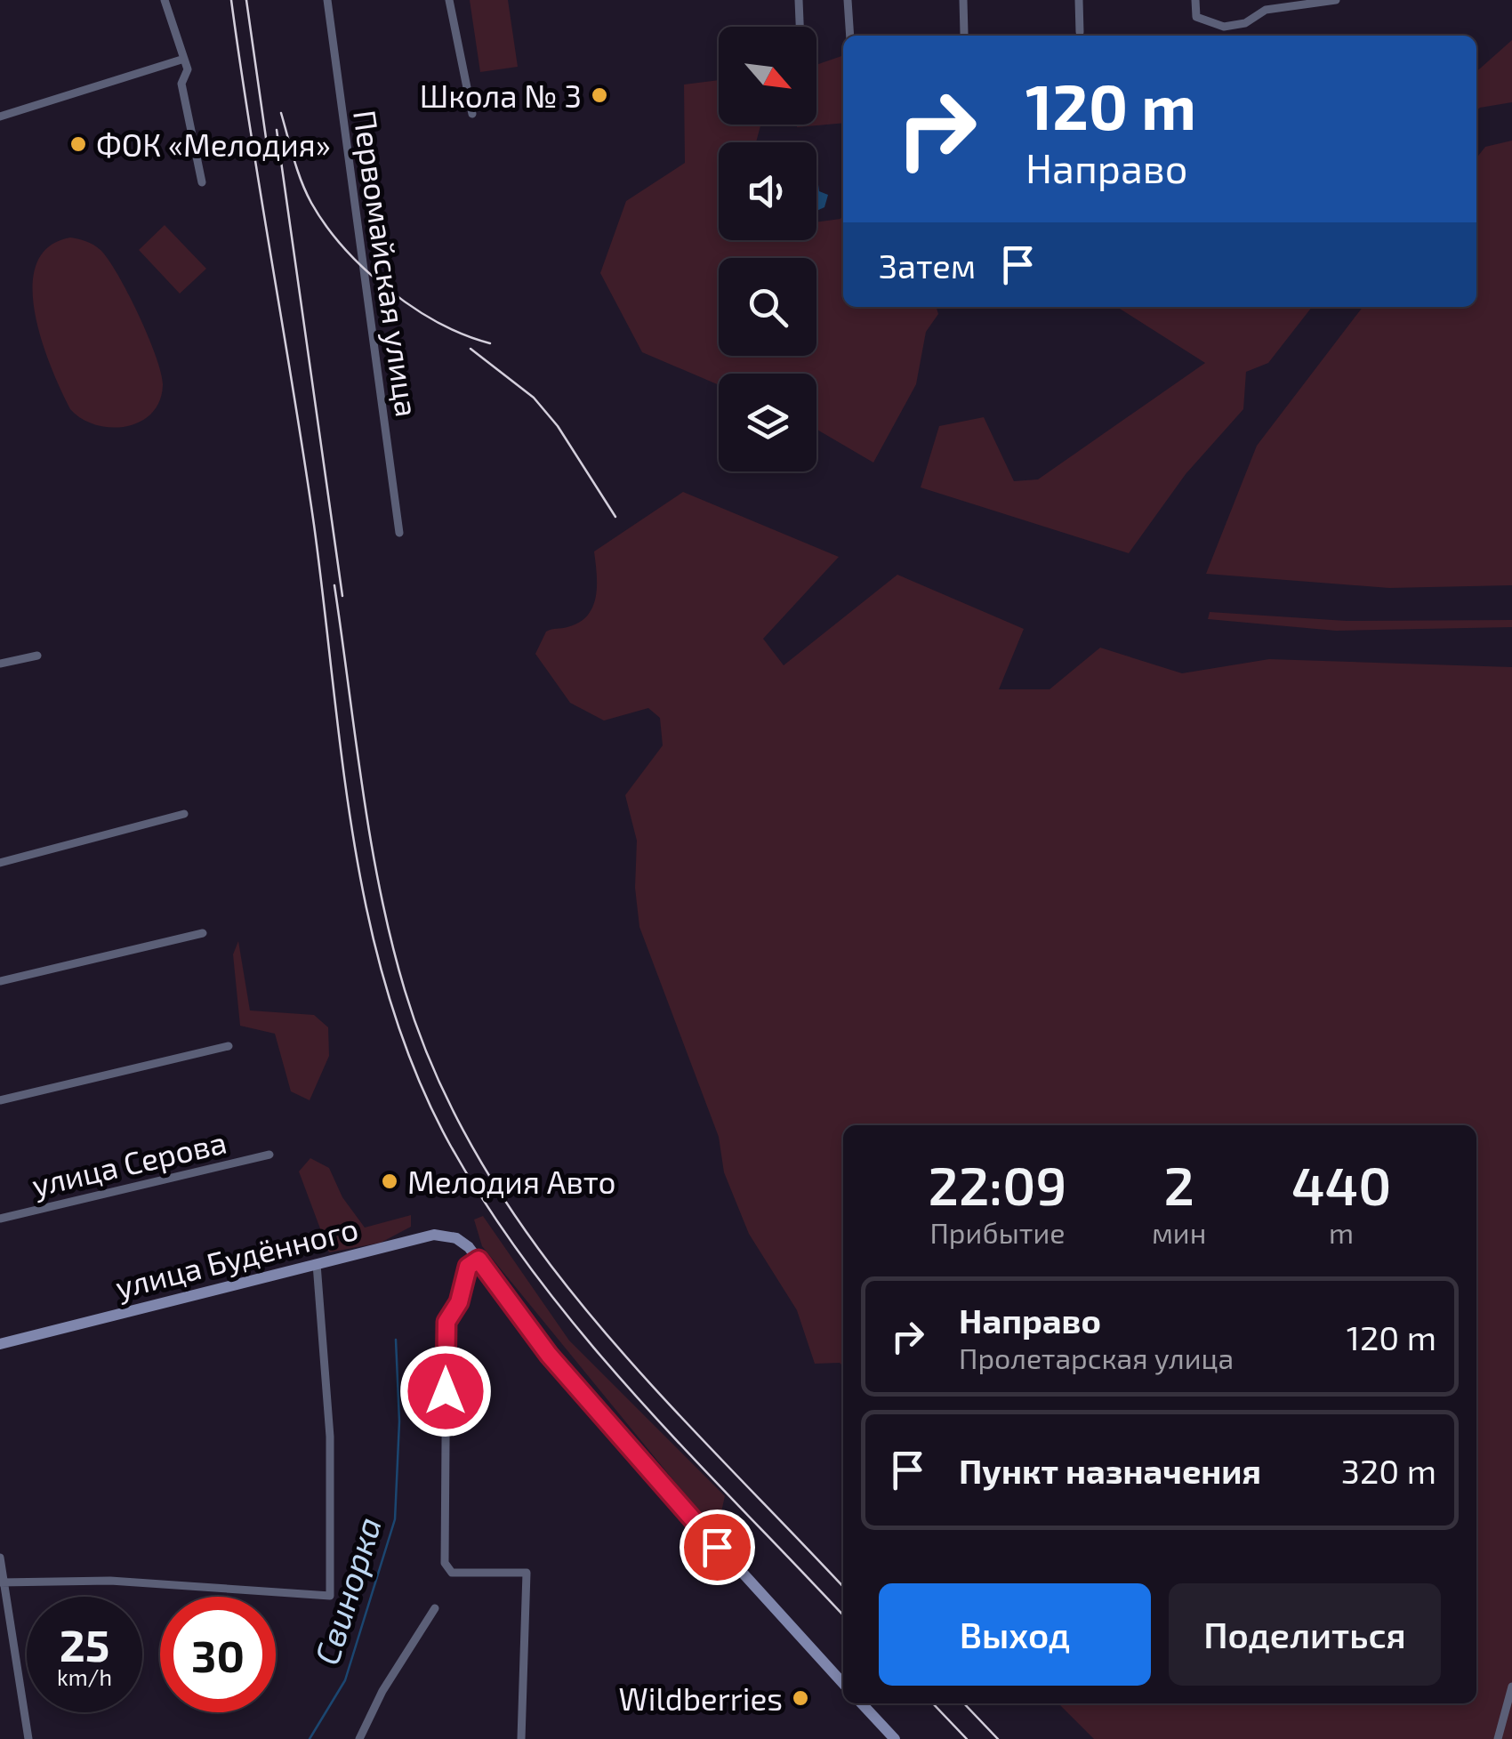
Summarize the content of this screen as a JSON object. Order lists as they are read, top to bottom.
{
  "streets": {
    "main road": ["улица Будённого"],
    "street": ["Первомайская улица", "улица Серова"]
  },
  "water": ["Свинорка"],
  "places": [
    "Школа № 3",
    "ФОК «Мелодия»",
    "Мелодия Авто",
    "Wildberries"
  ],
  "north": "bottom right",
  "page": {
    "turn": ["120 m", "Направо"],
    "then": "Затем",
    "eta": [
      "22:09",
      "Прибытие",
      "2",
      "мин",
      "440",
      "m"
    ],
    "list": [
      {
        "name": "Направо",
        "note": "Пролетарская улица",
        "value": "120 m"
      },
      {
        "name": "Пункт назначения",
        "value": "320 m"
      }
    ],
    "buttons": ["Выход", "Поделиться"],
    "speed": "25 km/h",
    "limit": "30"
  }
}
